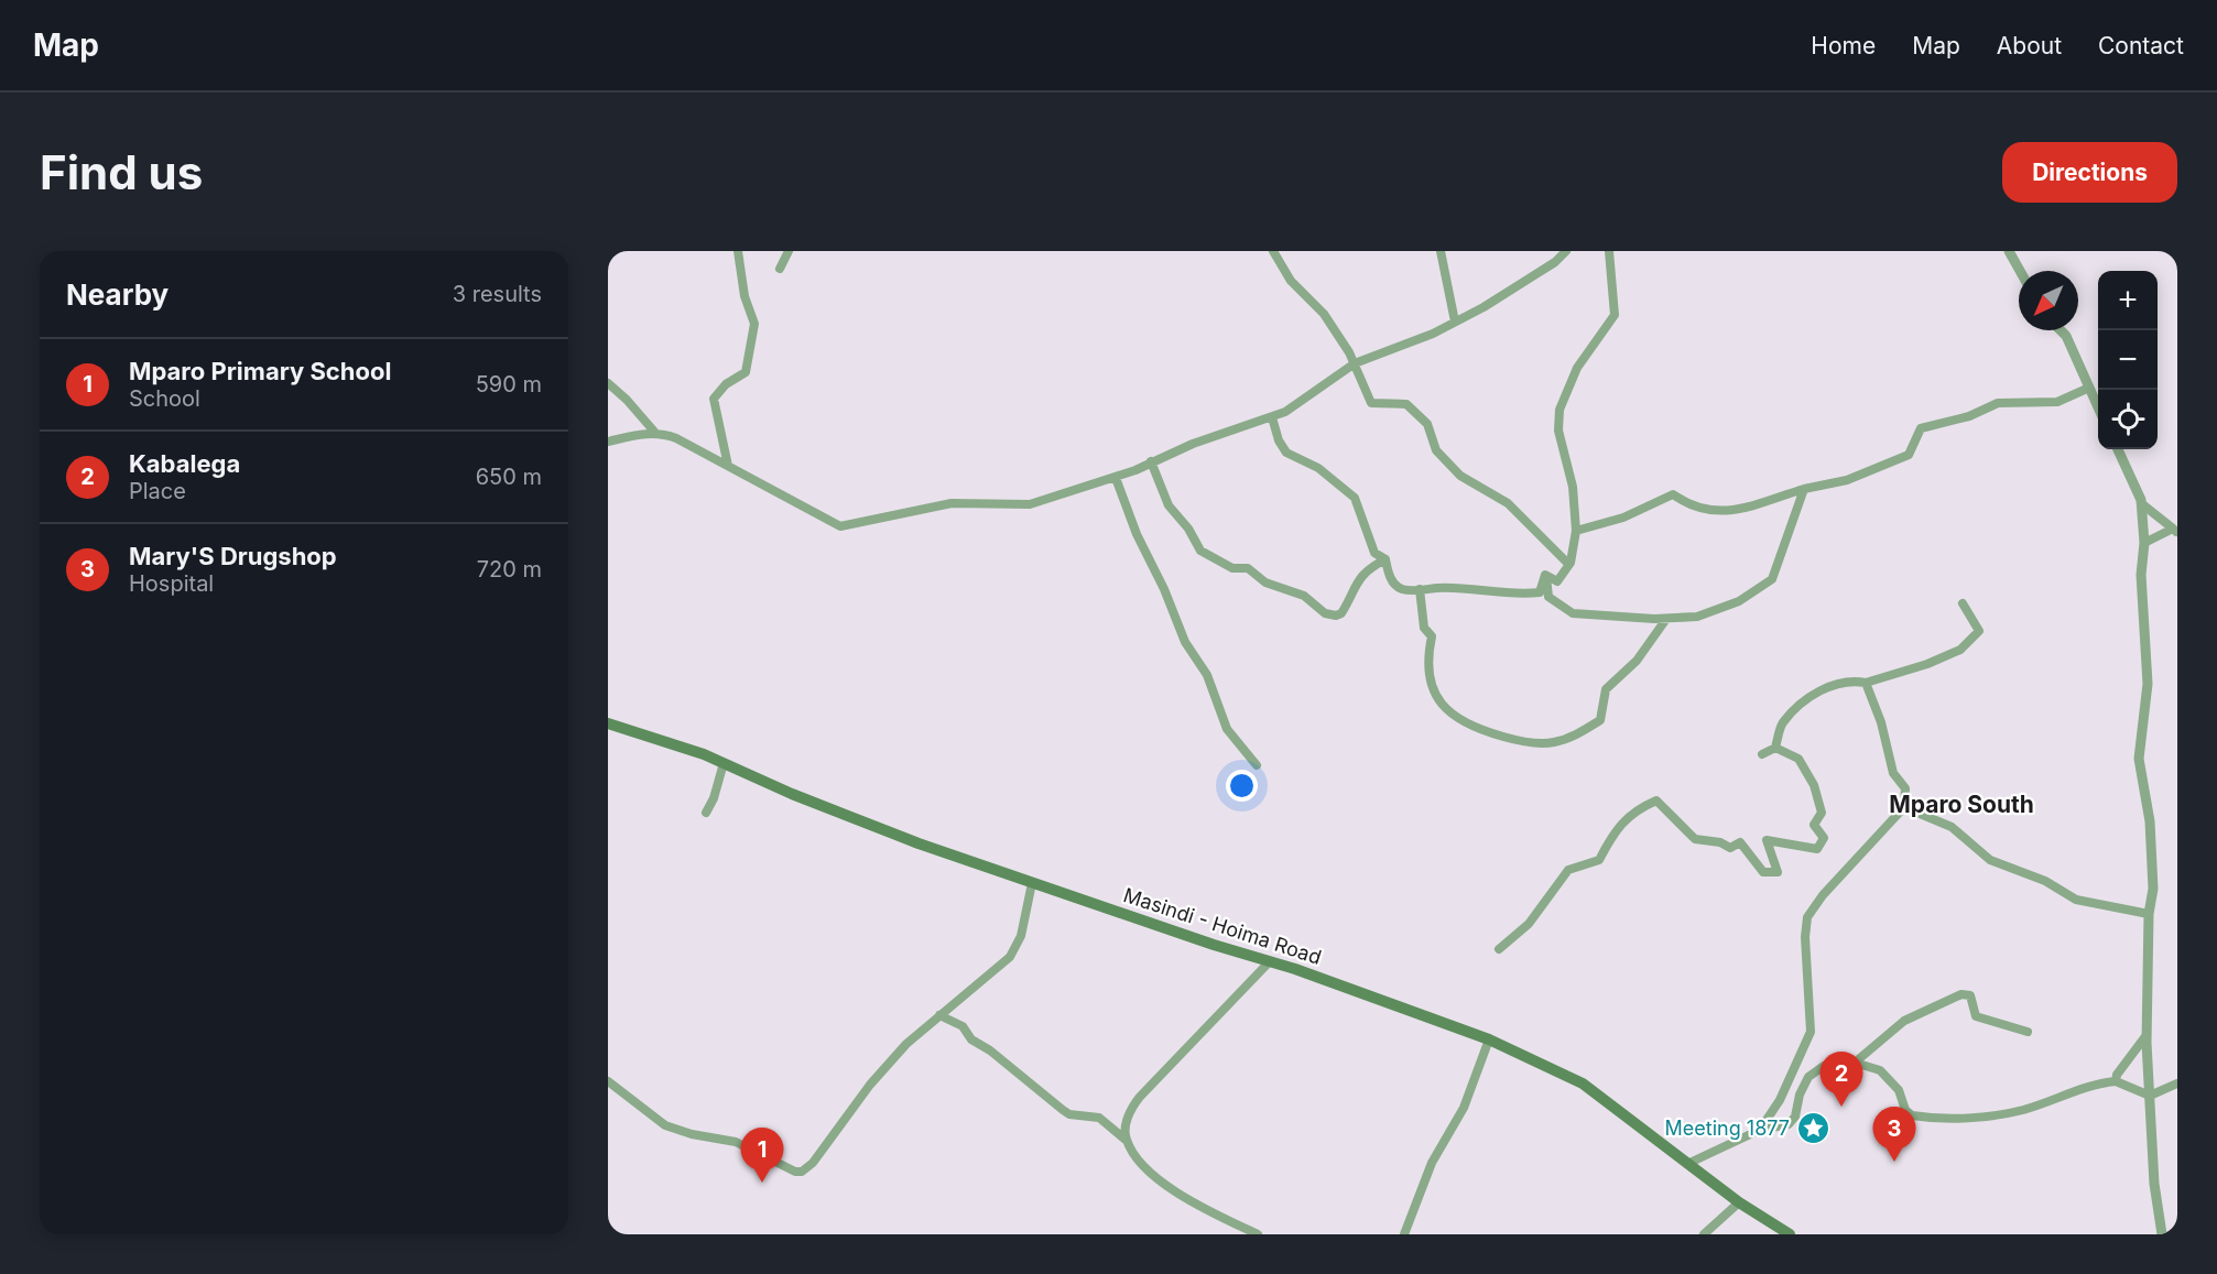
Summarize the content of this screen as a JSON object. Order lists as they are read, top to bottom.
{
  "streets": {
    "main road": ["Masindi - Hoima Road"]
  },
  "districts": ["Mparo South"],
  "places": {
    "place": ["Meeting 1877"]
  },
  "north": "bottom left",
  "page": {
    "header": "Map",
    "nav": [
      "Home",
      "Map",
      "About",
      "Contact"
    ],
    "buttons": "Directions",
    "title": "Find us",
    "heading": ["Nearby", "3 results"],
    "map_buttons": ["+", "−"],
    "list": [
      {
        "mark": "1",
        "name": "Mparo Primary School",
        "note": "School",
        "value": "590 m"
      },
      {
        "mark": "2",
        "name": "Kabalega",
        "note": "Place",
        "value": "650 m"
      },
      {
        "mark": "3",
        "name": "Mary'S Drugshop",
        "note": "Hospital",
        "value": "720 m"
      }
    ],
    "pins": ["2", "3", "1"]
  }
}
